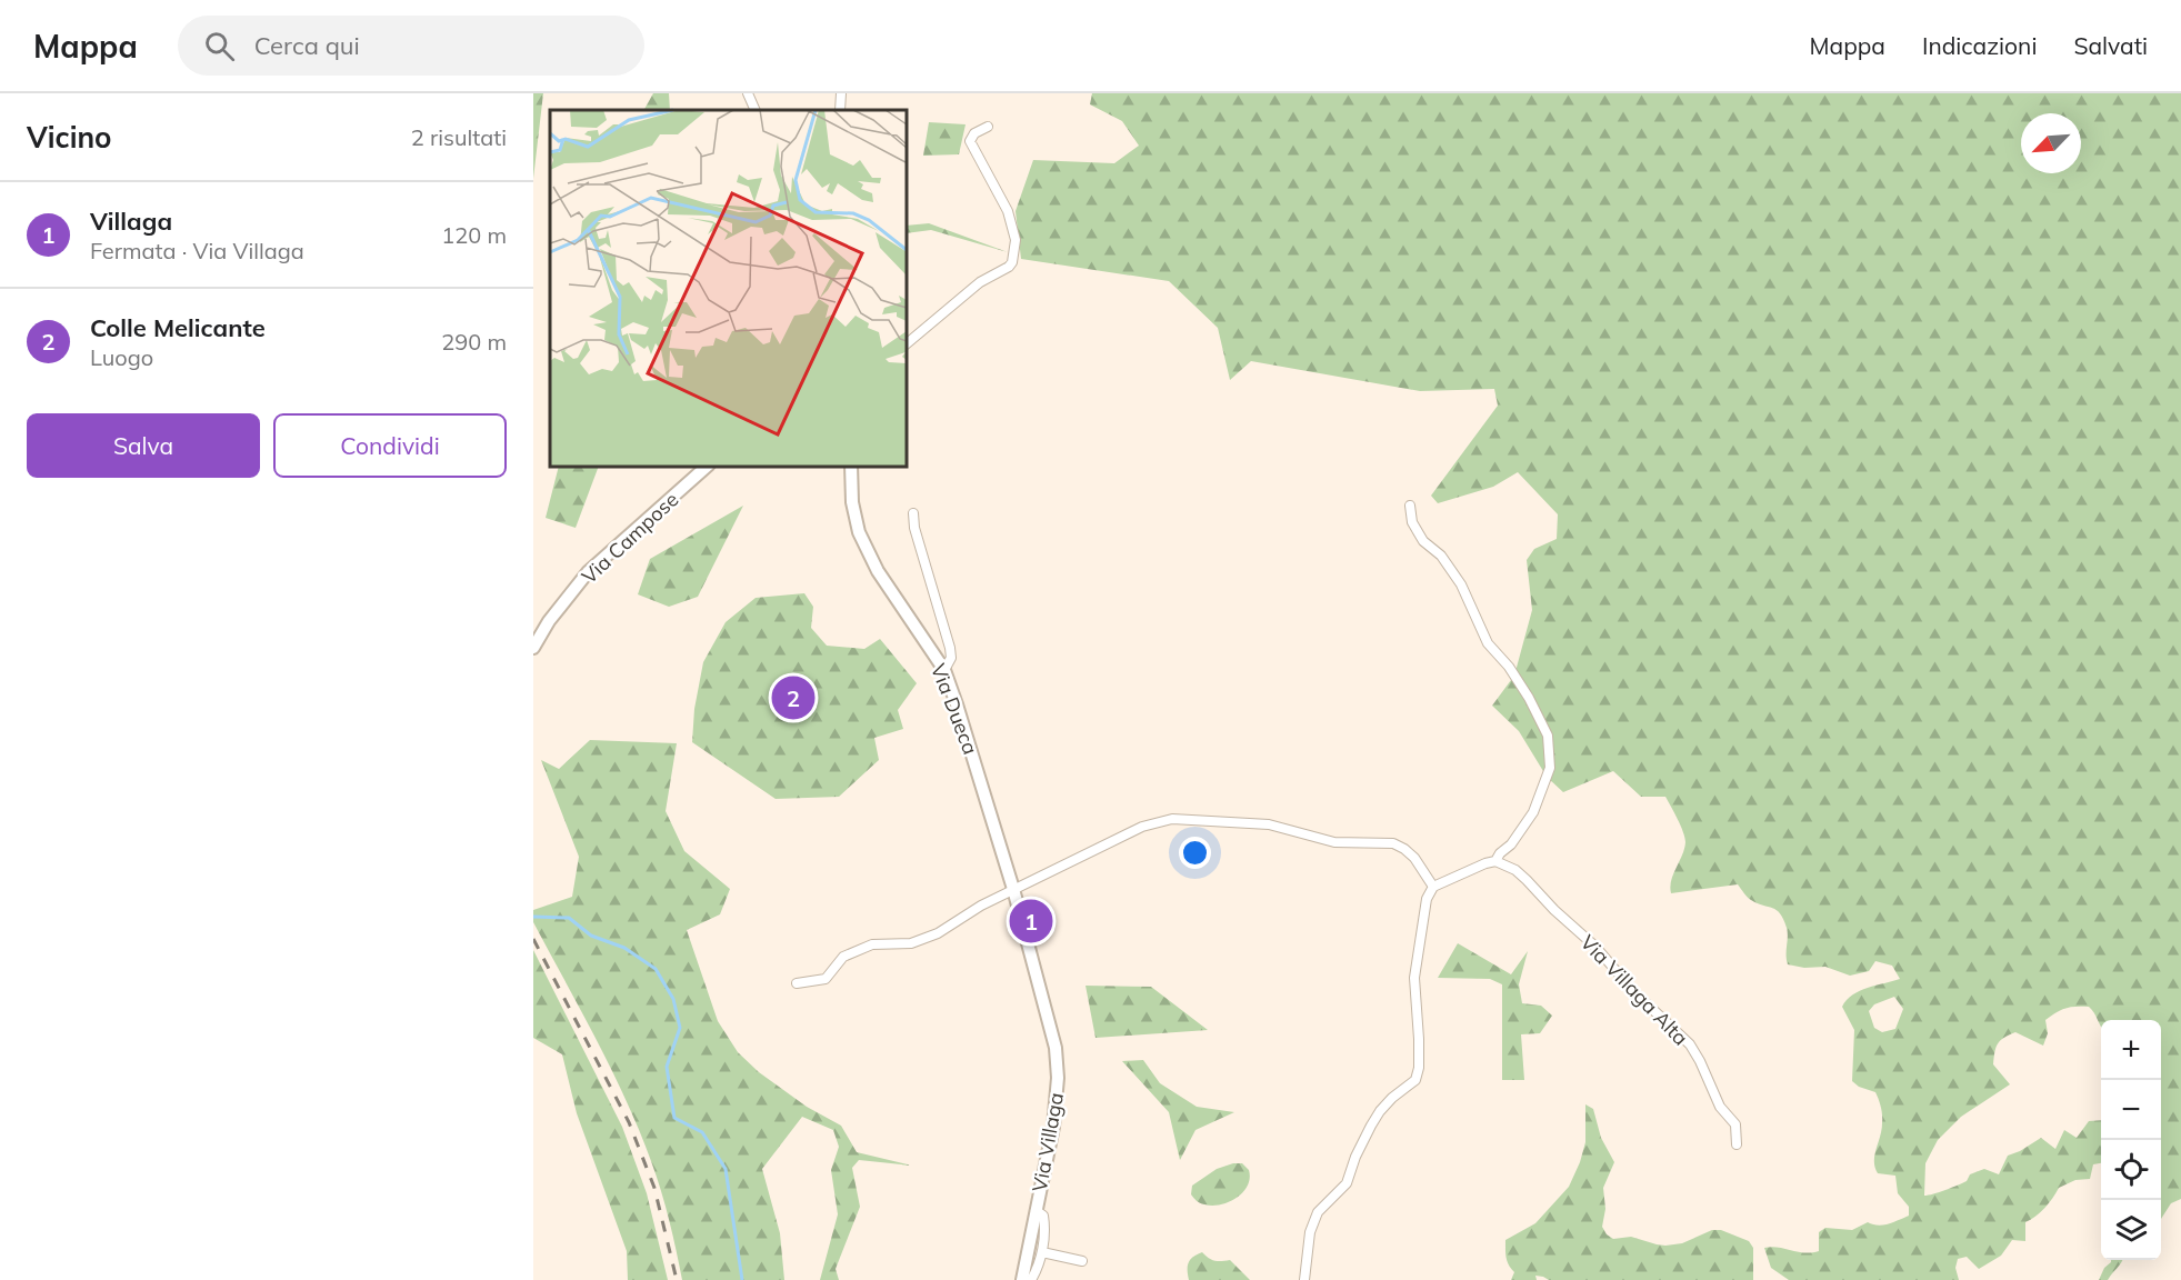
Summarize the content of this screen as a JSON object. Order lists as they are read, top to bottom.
{
  "streets": {
    "street": [
      "Via Campose",
      "Via Dueca",
      "Via Villaga Alta",
      "Via Villaga"
    ]
  },
  "crossings": [
    ["Via Dueca", "Via Villaga"]
  ],
  "north": "bottom left",
  "page": {
    "header": "Mappa",
    "search": "Cerca qui",
    "nav": ["Mappa", "Indicazioni", "Salvati"],
    "heading": ["Vicino", "2 risultati"],
    "list": [
      {
        "mark": "1",
        "name": "Villaga",
        "note": "Fermata · Via Villaga",
        "value": "120 m"
      },
      {
        "mark": "2",
        "name": "Colle Melicante",
        "note": "Luogo",
        "value": "290 m"
      }
    ],
    "buttons": ["Salva", "Condividi"],
    "pins": ["2", "1"],
    "map_buttons": ["+", "−"]
  }
}
